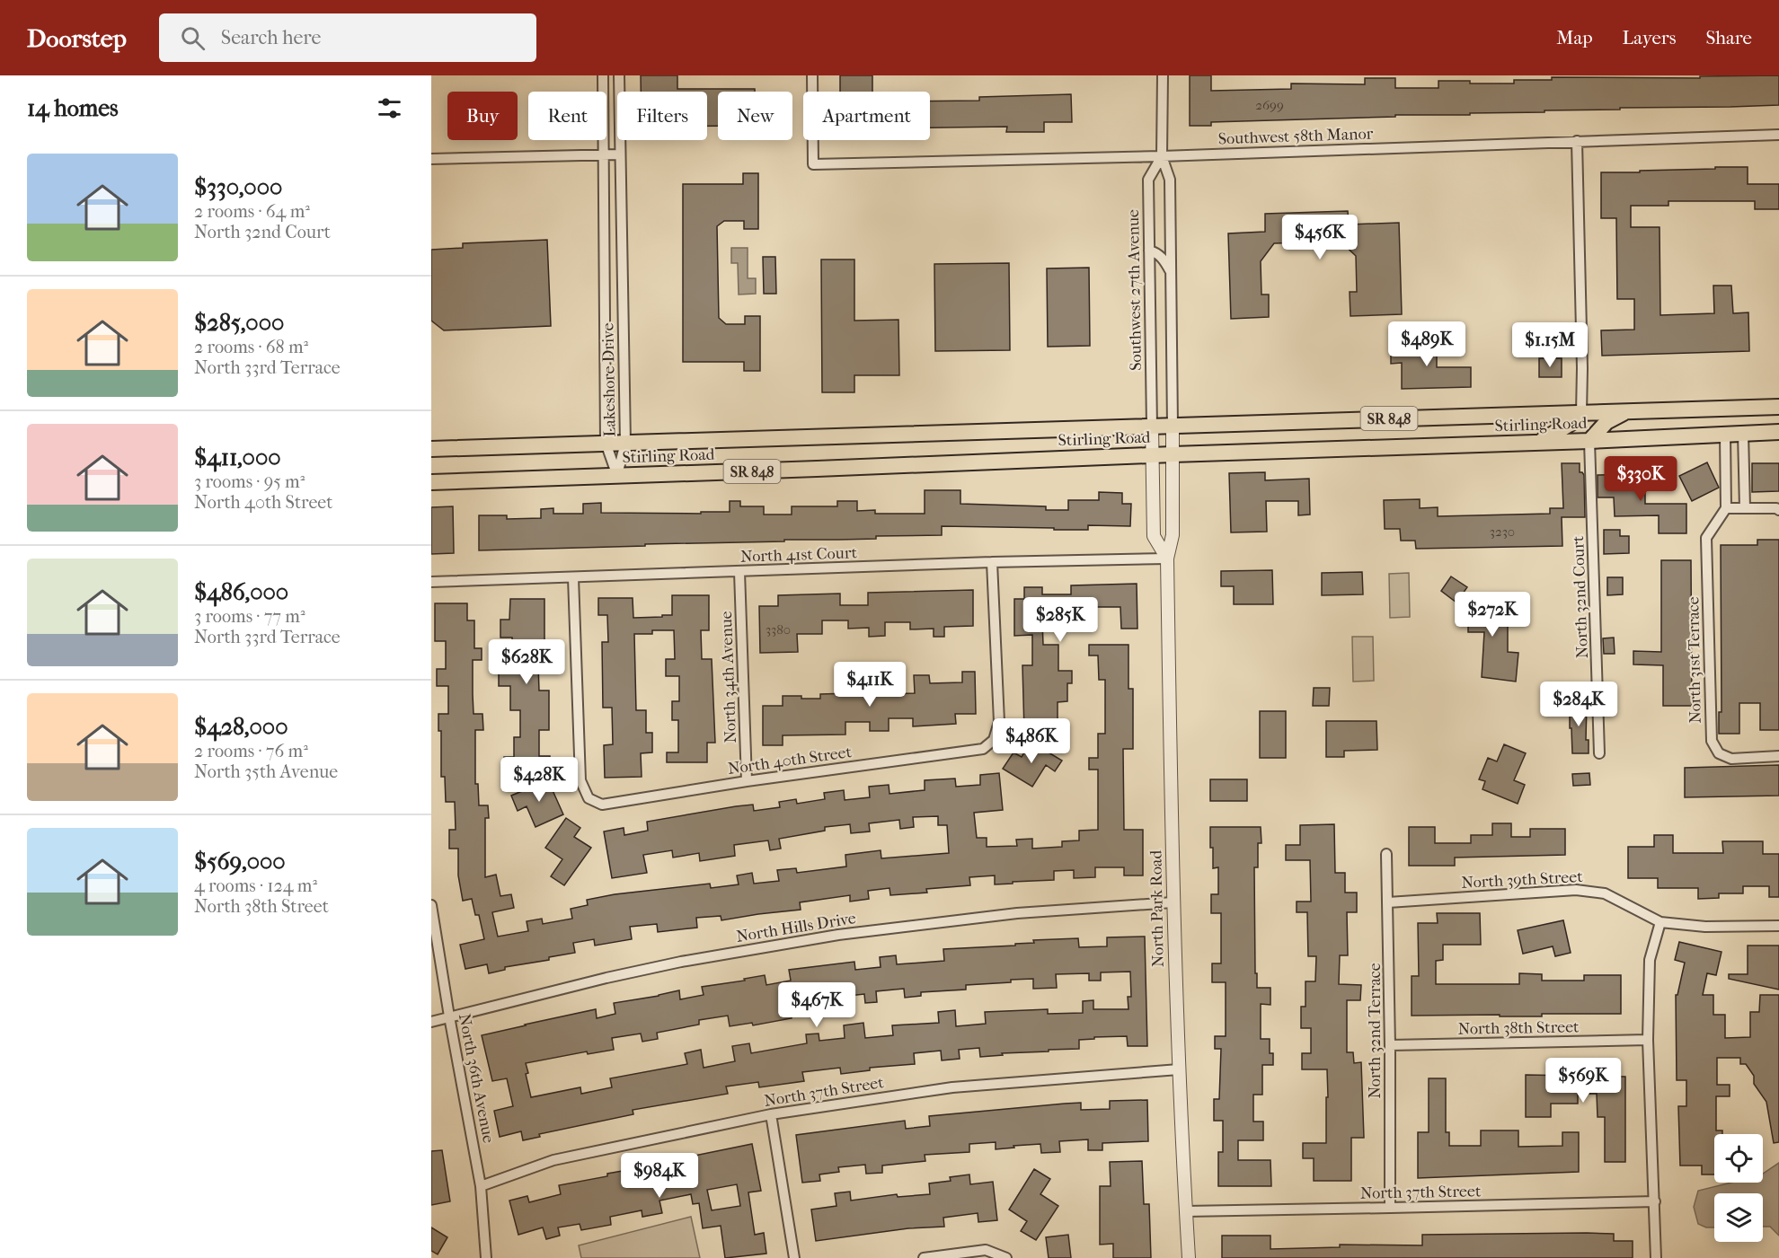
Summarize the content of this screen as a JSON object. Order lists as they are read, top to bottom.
{
  "streets": {
    "main road": ["SR 848", "Stirling Road"],
    "street": [
      "Southwest 58th Manor",
      "Southwest 27th Avenue",
      "Lakeshore Drive",
      "North 41st Court",
      "North 32nd Court",
      "North 31st Terrace",
      "North 34th Avenue",
      "North 40th Street",
      "North 39th Street",
      "North Park Road",
      "North Hills Drive",
      "North 38th Street",
      "North 32nd Terrace",
      "North 36th Avenue",
      "North 37th Street"
    ]
  },
  "crossings": [
    ["Southwest 58th Manor", "Southwest 27th Avenue"],
    ["Southwest 27th Avenue", "Stirling Road"],
    ["Southwest 27th Avenue", "North Park Road"],
    ["Lakeshore Drive", "Stirling Road"],
    ["Stirling Road", "North 32nd Court"],
    ["Stirling Road", "North Park Road"],
    ["North 41st Court", "North 34th Avenue"],
    ["North 41st Court", "North 40th Street"],
    ["North 41st Court", "North Park Road"],
    ["North 34th Avenue", "North 40th Street"],
    ["North 39th Street", "North 32nd Terrace"],
    ["North Park Road", "North Hills Drive"],
    ["North Park Road", "North 37th Street"],
    ["North Hills Drive", "North 36th Avenue"],
    ["North 38th Street", "North 32nd Terrace"],
    ["North 32nd Terrace", "North 37th Street"],
    ["North 36th Avenue", "North 37th Street"]
  ],
  "house_numbers": ["2699", "3230", "3380"],
  "page": {
    "header": "Doorstep",
    "search": "Search here",
    "nav": ["Map", "Layers", "Share"],
    "heading": "14 homes",
    "chip": [
      "Buy",
      "Rent",
      "Filters",
      "New",
      "Apartment"
    ],
    "list": [
      {
        "name": "$330,000",
        "note": "2 rooms · 64 m² · North 32nd Court"
      },
      {
        "name": "$285,000",
        "note": "2 rooms · 68 m² · North 33rd Terrace"
      },
      {
        "name": "$411,000",
        "note": "3 rooms · 95 m² · North 40th Street"
      },
      {
        "name": "$486,000",
        "note": "3 rooms · 77 m² · North 33rd Terrace"
      },
      {
        "name": "$428,000",
        "note": "2 rooms · 76 m² · North 35th Avenue"
      },
      {
        "name": "$569,000",
        "note": "4 rooms · 124 m² · North 38th Street"
      }
    ],
    "price": [
      "$456K",
      "$489K",
      "$1.15M",
      "$330K",
      "$272K",
      "$285K",
      "$628K",
      "$411K",
      "$284K",
      "$486K",
      "$428K",
      "$467K",
      "$569K",
      "$984K"
    ]
  }
}
